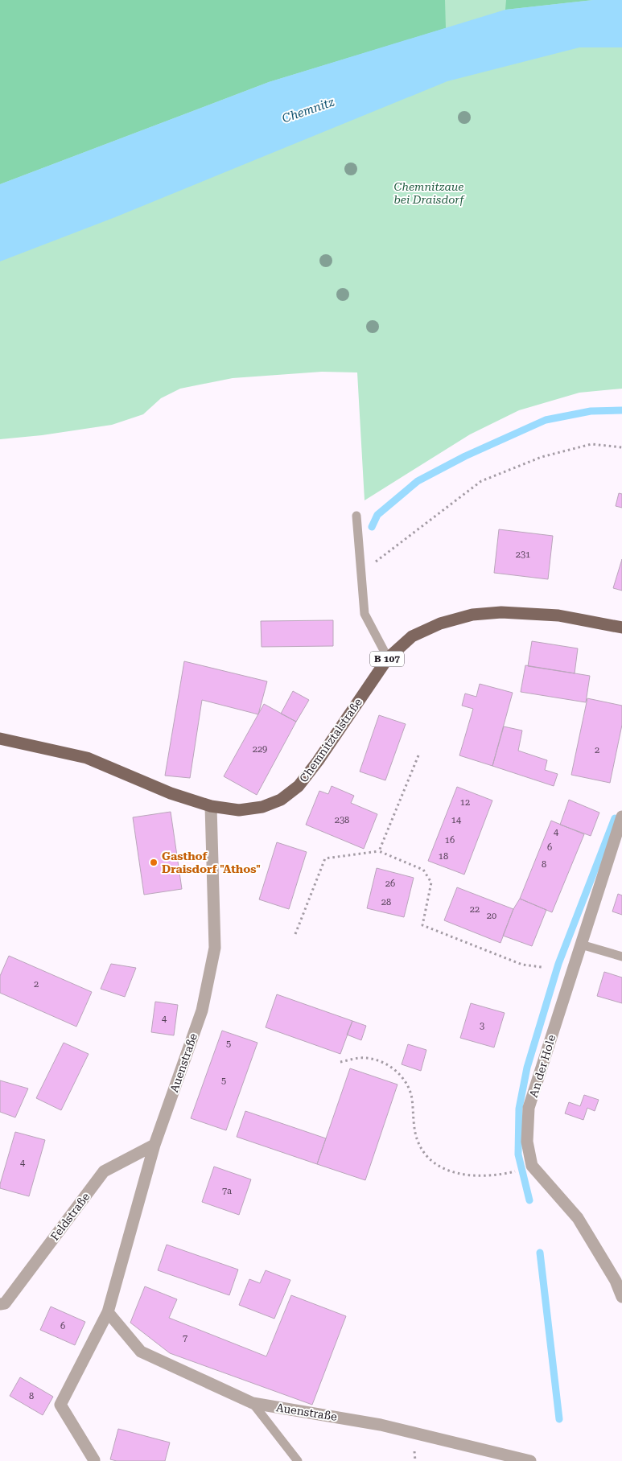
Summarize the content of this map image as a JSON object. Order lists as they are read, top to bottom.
{
  "streets": {
    "main road": ["B 107", "Chemnitztalstraße"],
    "street": ["Auenstraße", "An der Hole", "Feldstraße"]
  },
  "crossings": [
    ["Chemnitztalstraße", "Auenstraße"],
    ["Auenstraße", "Feldstraße"]
  ],
  "water": ["Chemnitz"],
  "parks": ["Chemnitzaue bei Draisdorf"],
  "places": ["Gasthof Draisdorf \"Athos\""],
  "house_numbers": [
    "231",
    "229",
    "2",
    "12",
    "238",
    "14",
    "4",
    "16",
    "6",
    "18",
    "8",
    "26",
    "28",
    "22",
    "20",
    "2",
    "4",
    "3",
    "5",
    "5",
    "4",
    "7a",
    "6",
    "7",
    "8"
  ]
}
